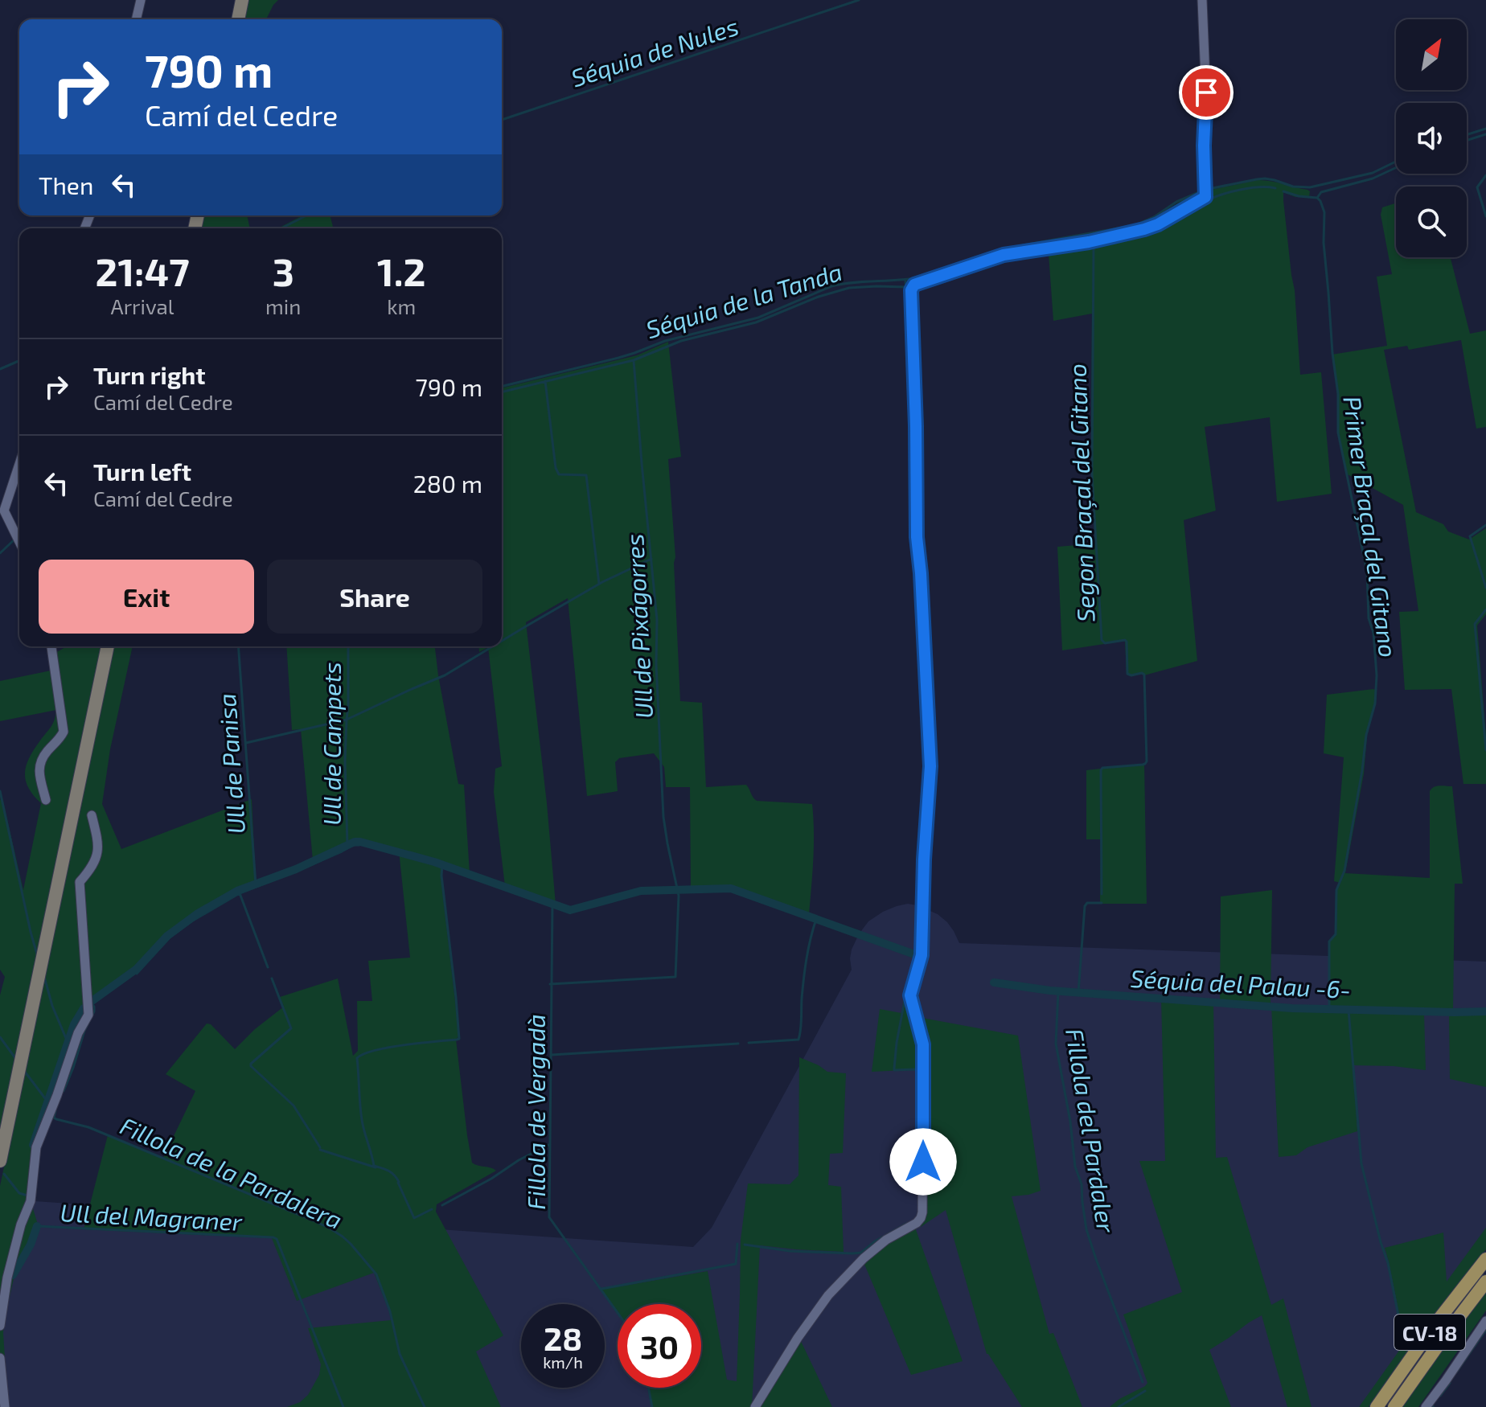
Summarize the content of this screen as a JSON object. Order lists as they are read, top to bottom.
{
  "streets": {
    "main road": ["CV-18"]
  },
  "water": [
    "Séquia de Nules",
    "Séquia de la Tanda",
    "Segon Braçal del Gitano",
    "Primer Braçal del Gitano",
    "Ull de Pixágorres",
    "Ull de Campets",
    "Ull de Panisa",
    "Séquia del Palau -6-",
    "Fillola de Vergadà",
    "Fillola del Pardaler",
    "Fillola de la Pardalera",
    "Ull del Magraner"
  ],
  "north": "top right",
  "page": {
    "turn": ["790 m", "Camí del Cedre"],
    "then": "Then",
    "eta": [
      "21:47",
      "Arrival",
      "3",
      "min",
      "1.2",
      "km"
    ],
    "list": [
      {
        "name": "Turn right",
        "note": "Camí del Cedre",
        "value": "790 m"
      },
      {
        "name": "Turn left",
        "note": "Camí del Cedre",
        "value": "280 m"
      }
    ],
    "buttons": ["Exit", "Share"],
    "speed": "28 km/h",
    "limit": "30"
  }
}
